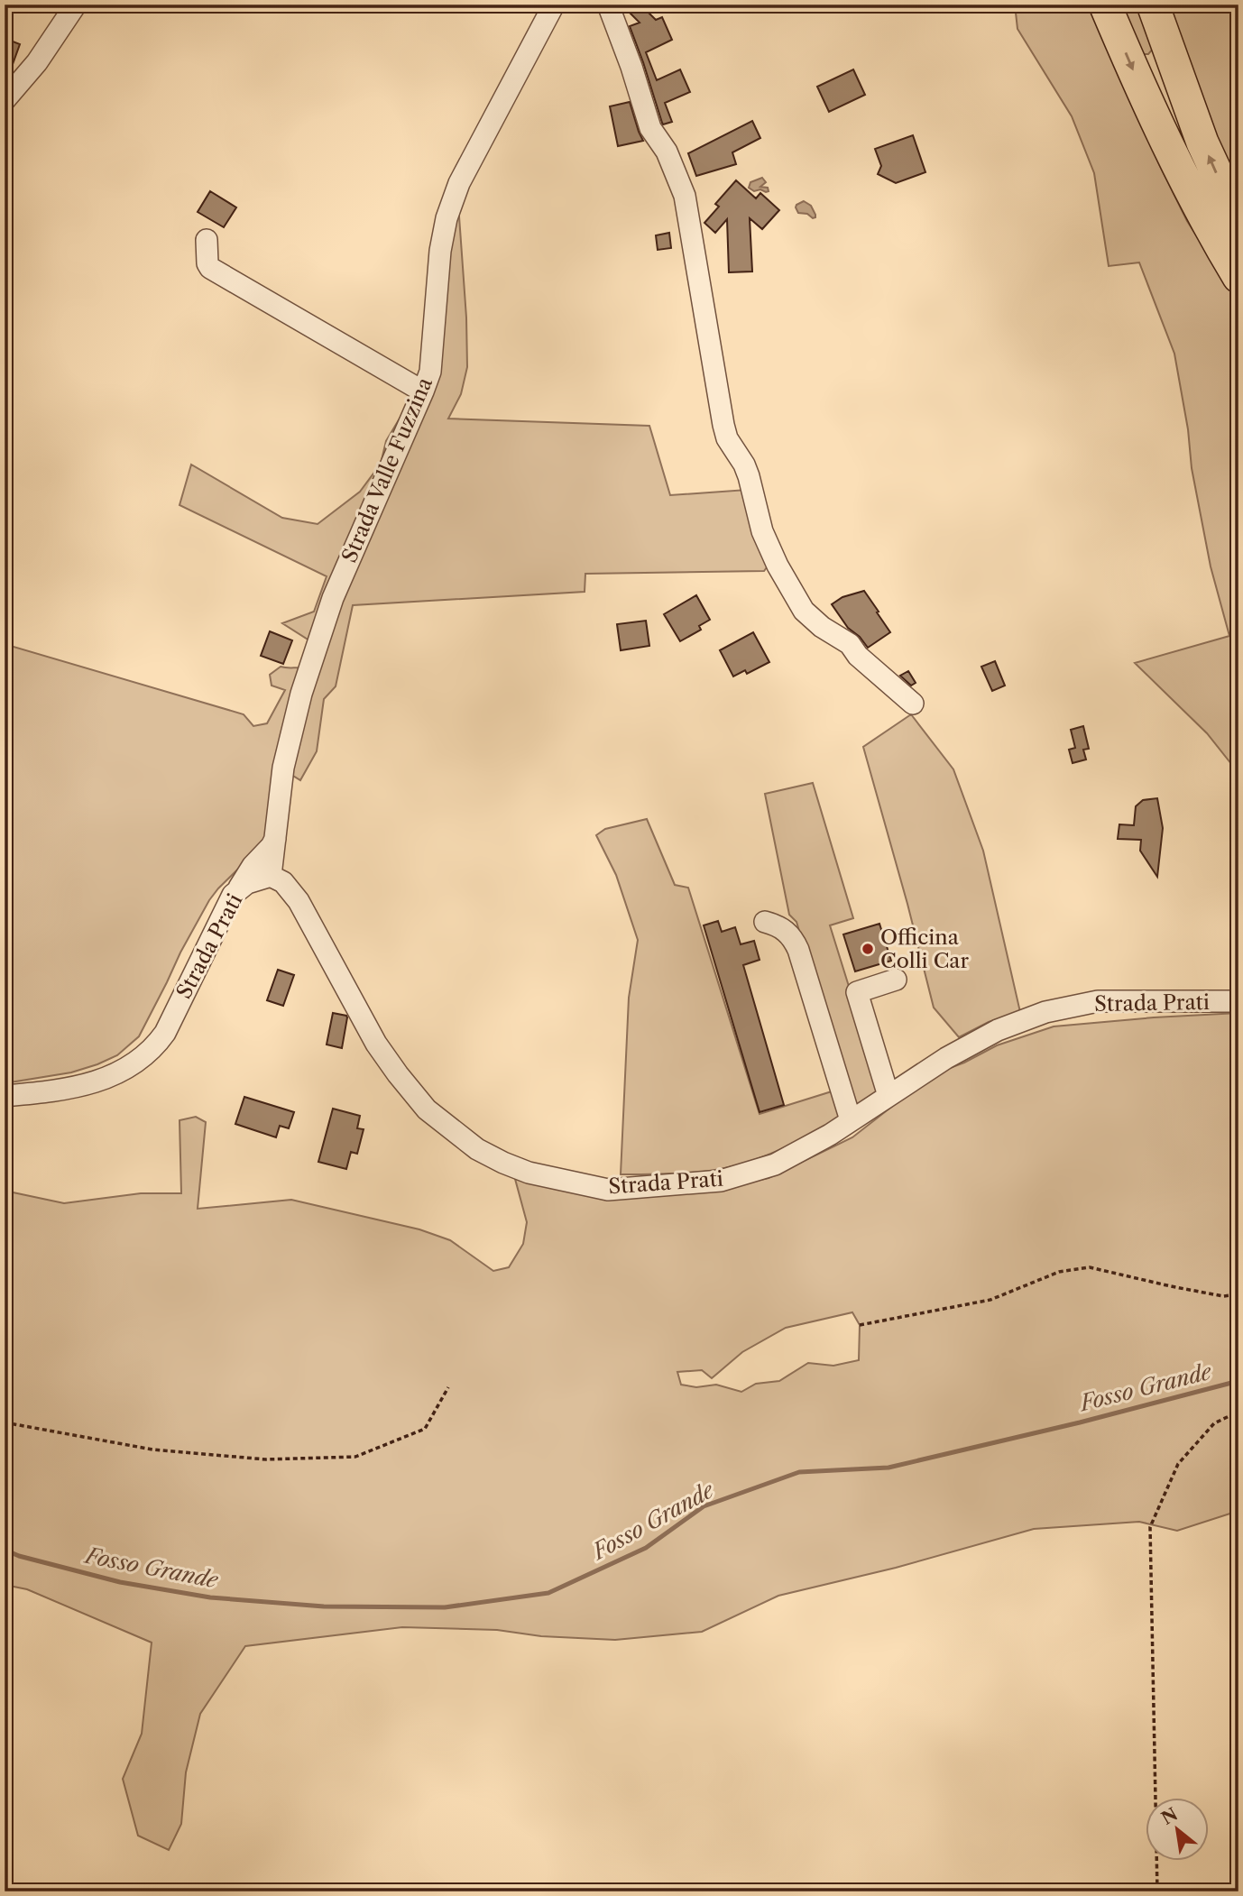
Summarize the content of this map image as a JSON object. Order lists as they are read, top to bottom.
{
  "streets": {
    "street": ["Strada Valle Fuzzina", "Strada Prati"]
  },
  "crossings": [
    ["Strada Valle Fuzzina", "Strada Prati"]
  ],
  "water": ["Fosso Grande"],
  "places": ["Officina Colli Car"],
  "north": "top left"
}
